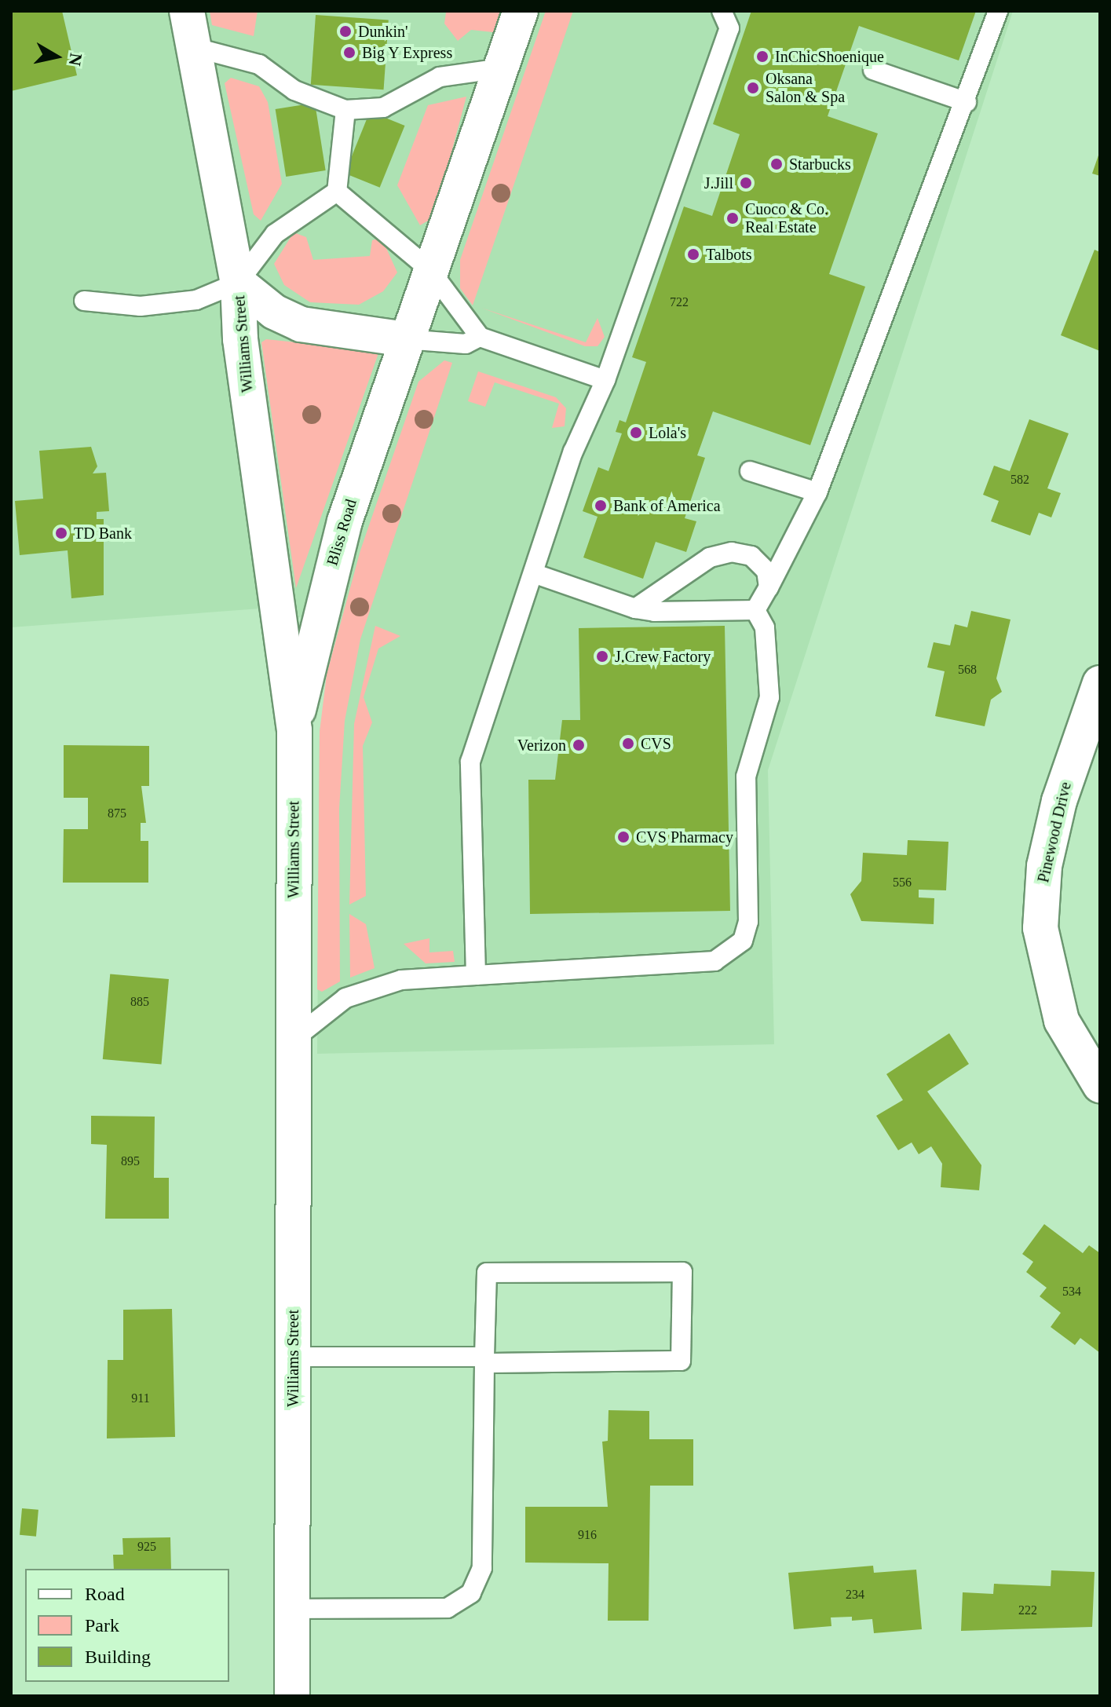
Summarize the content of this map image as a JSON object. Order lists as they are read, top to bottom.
{
  "streets": {
    "main road": ["Williams Street", "Bliss Road", "Pinewood Drive"]
  },
  "crossings": [
    ["Williams Street", "Bliss Road"]
  ],
  "places": [
    "Dunkin'",
    "Big Y Express",
    "InChicShoenique",
    "Oksana Salon & Spa",
    "Starbucks",
    "J.Jill",
    "Cuoco & Co. Real Estate",
    "Talbots",
    "Lola's",
    "Bank of America",
    "TD Bank",
    "J.Crew Factory",
    "CVS",
    "Verizon",
    "CVS Pharmacy"
  ],
  "house_numbers": [
    "722",
    "582",
    "568",
    "875",
    "556",
    "885",
    "895",
    "534",
    "911",
    "916",
    "925",
    "234",
    "222"
  ],
  "legend": ["Road", "Park", "Building"],
  "north": "right"
}
